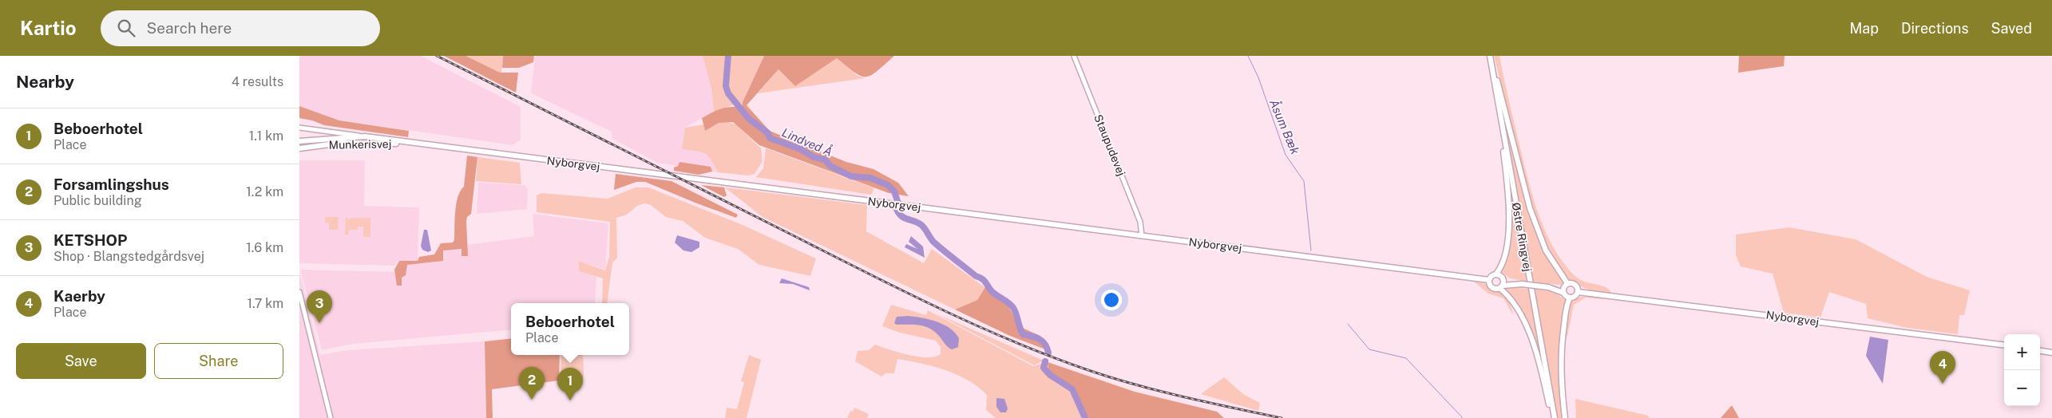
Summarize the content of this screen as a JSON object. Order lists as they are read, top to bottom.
{
  "streets": {
    "main road": ["Munkerisvej", "Nyborgvej", "Østre Ringvej"],
    "street": ["Staupudevej"]
  },
  "crossings": [
    ["Munkerisvej", "Nyborgvej"],
    ["Staupudevej", "Nyborgvej"]
  ],
  "water": ["Åsum Bæk", "Lindved Å"],
  "page": {
    "header": "Kartio",
    "search": "Search here",
    "nav": ["Map", "Directions", "Saved"],
    "heading": ["Nearby", "4 results"],
    "list": [
      {
        "mark": "1",
        "name": "Beboerhotel",
        "note": "Place",
        "value": "1.1 km"
      },
      {
        "mark": "2",
        "name": "Forsamlingshus",
        "note": "Public building",
        "value": "1.2 km"
      },
      {
        "mark": "3",
        "name": "KETSHOP",
        "note": "Shop · Blangstedgårdsvej",
        "value": "1.6 km"
      },
      {
        "mark": "4",
        "name": "Kaerby",
        "note": "Place",
        "value": "1.7 km"
      }
    ],
    "pins": [
      "3",
      "4",
      "2",
      "1"
    ],
    "popup": ["Beboerhotel", "Place"],
    "buttons": ["Save", "Share"],
    "map_buttons": ["+", "−"]
  }
}
